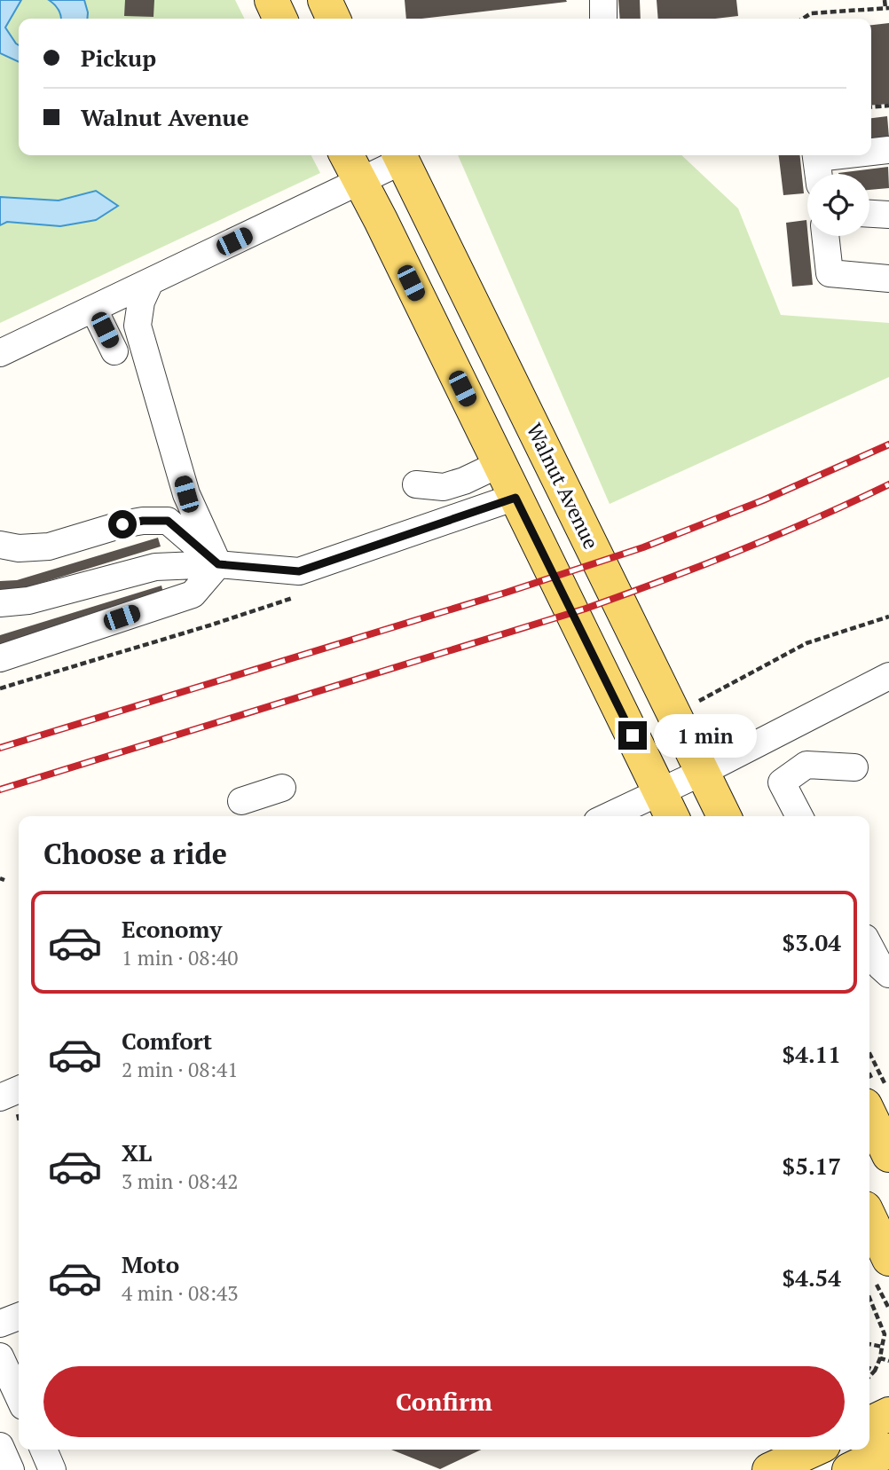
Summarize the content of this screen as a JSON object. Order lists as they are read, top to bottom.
{
  "streets": {
    "main road": ["Walnut Avenue"]
  },
  "page": {
    "banner": ["Pickup", "Walnut Avenue"],
    "bubble": "1 min",
    "heading": "Choose a ride",
    "list": [
      {
        "name": "Economy",
        "note": "1 min · 08:40",
        "value": "$3.04"
      },
      {
        "name": "Comfort",
        "note": "2 min · 08:41",
        "value": "$4.11"
      },
      {
        "name": "XL",
        "note": "3 min · 08:42",
        "value": "$5.17"
      },
      {
        "name": "Moto",
        "note": "4 min · 08:43",
        "value": "$4.54"
      }
    ],
    "buttons": "Confirm"
  }
}
